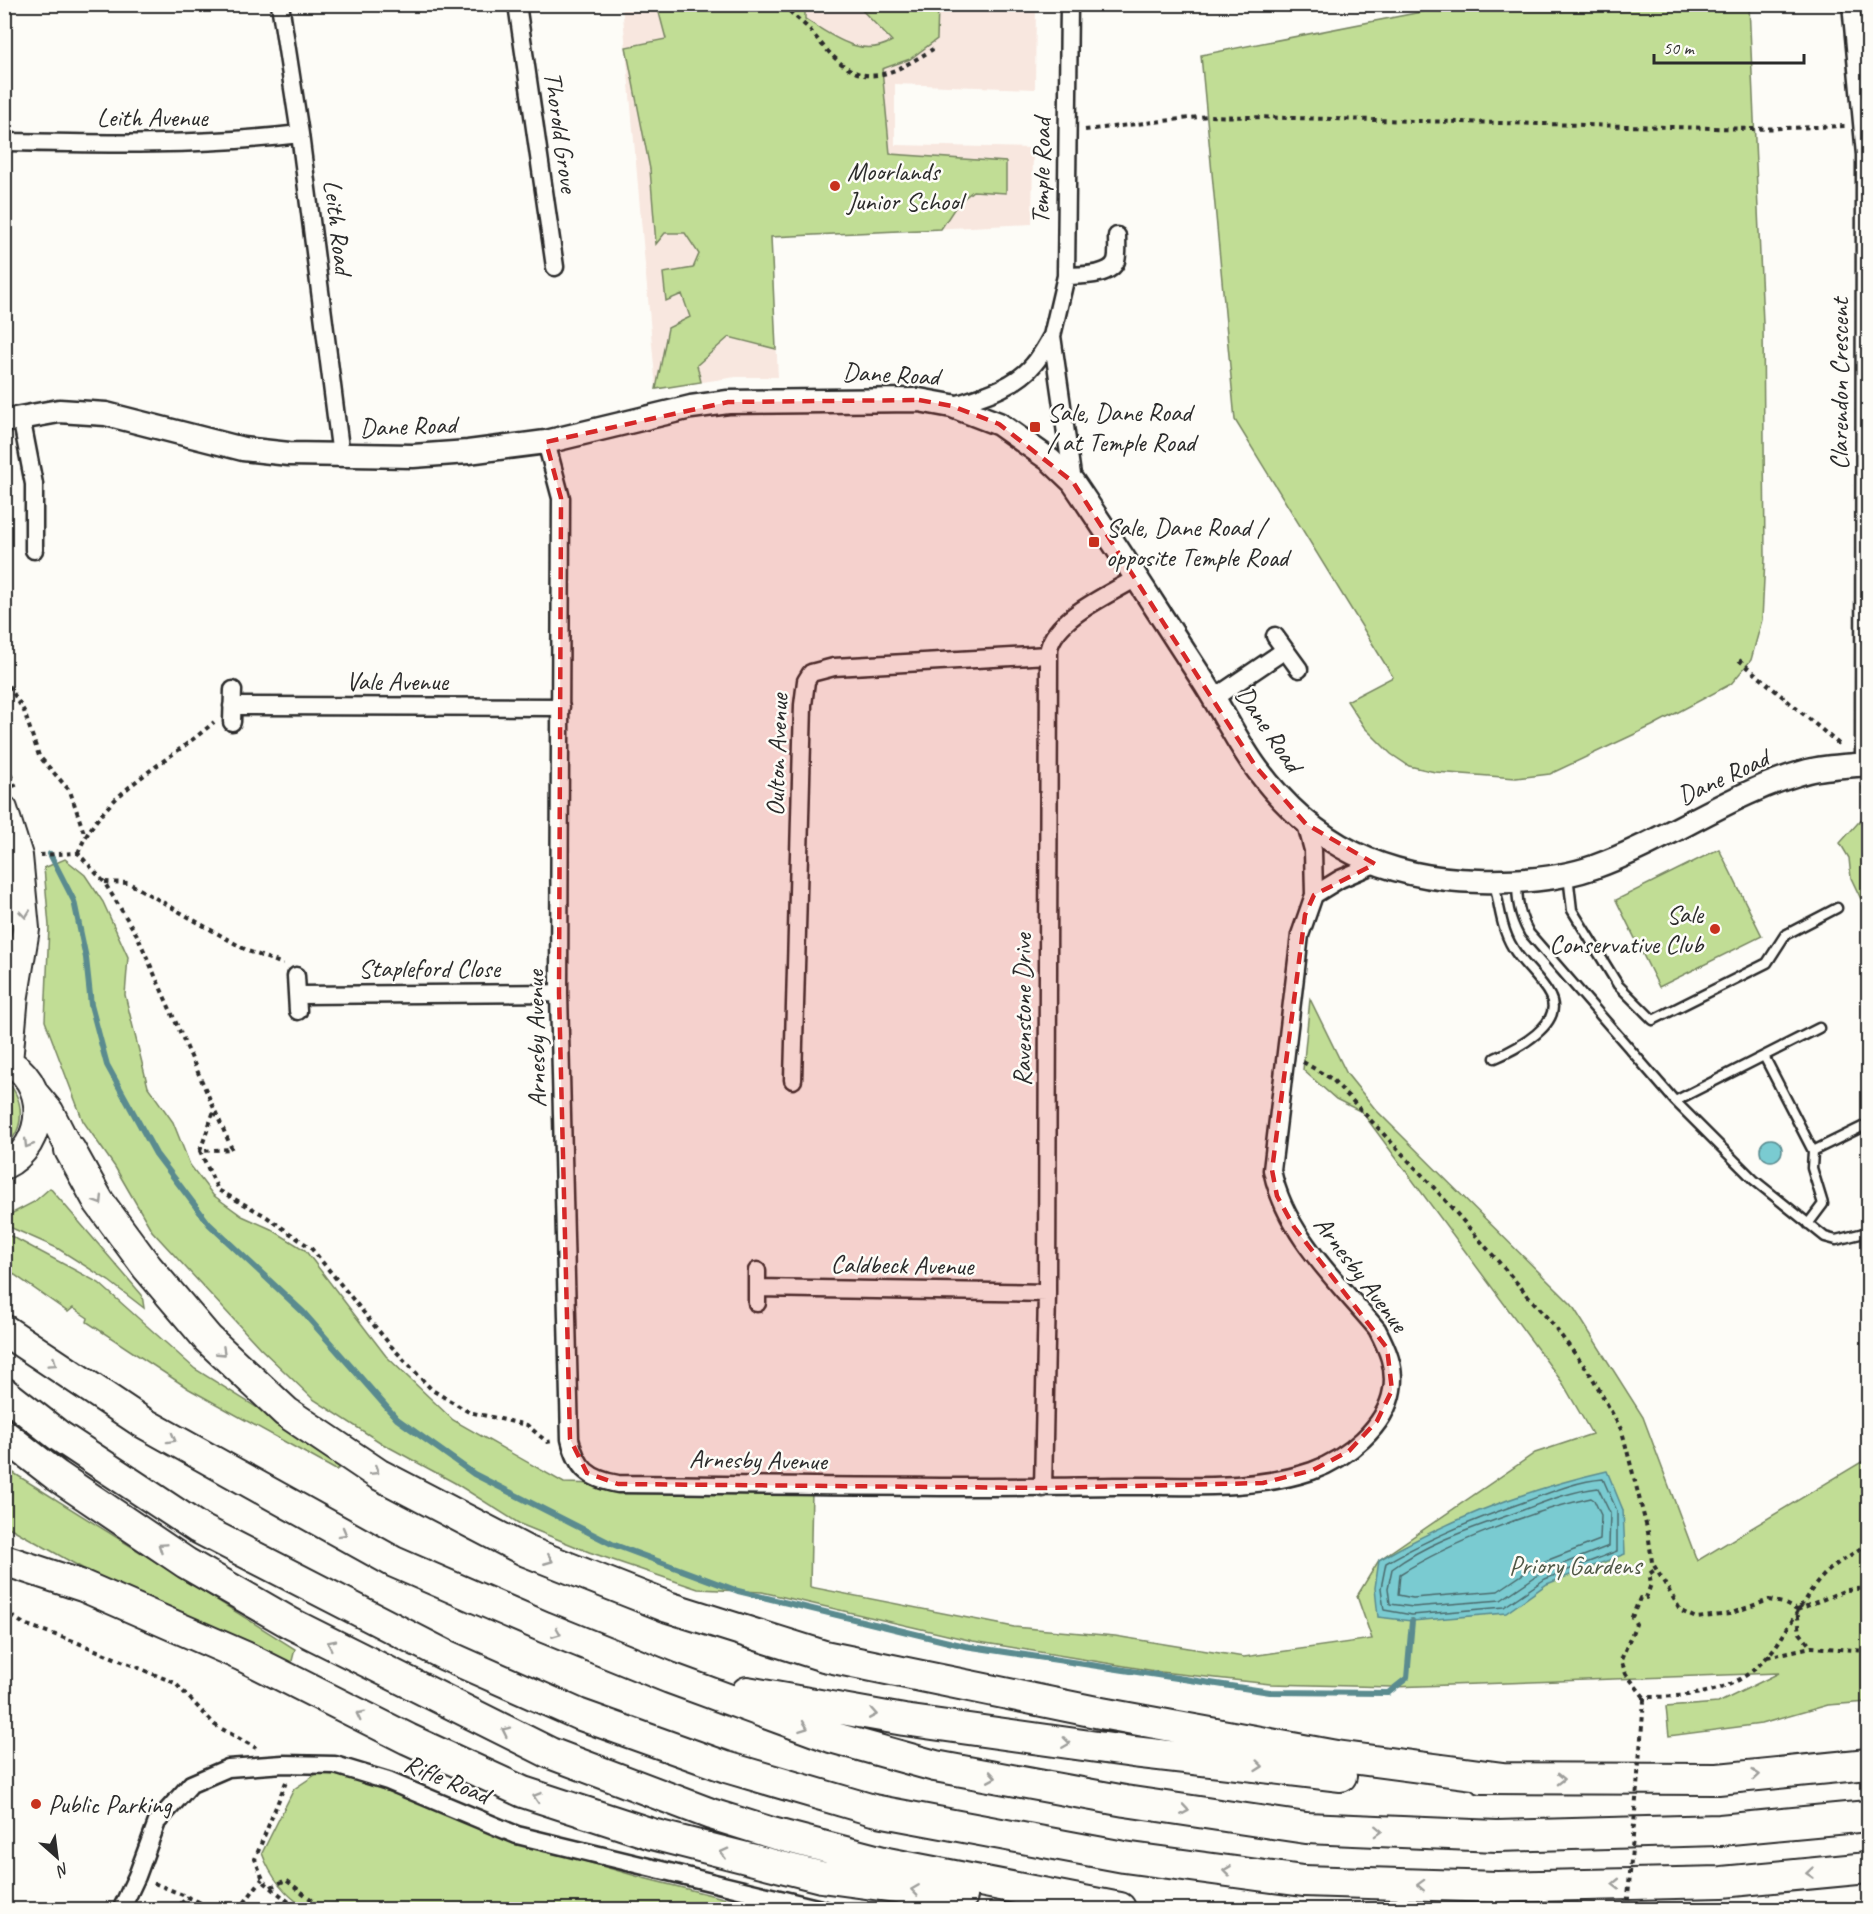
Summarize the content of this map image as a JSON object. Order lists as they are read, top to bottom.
{
  "streets": {
    "main road": ["Dane Road"],
    "street": [
      "Leith Avenue",
      "Thorold Grove",
      "Temple Road",
      "Leith Road",
      "Clarendon Crescent",
      "Vale Avenue",
      "Oulton Avenue",
      "Stapleford Close",
      "Ravenstone Drive",
      "Arnesby Avenue",
      "Caldbeck Avenue",
      "Rifle Road"
    ]
  },
  "crossings": [
    ["Leith Avenue", "Leith Road"],
    ["Temple Road", "Dane Road"],
    ["Leith Road", "Dane Road"],
    ["Dane Road", "Clarendon Crescent"],
    ["Dane Road", "Ravenstone Drive"],
    ["Dane Road", "Arnesby Avenue"],
    ["Vale Avenue", "Arnesby Avenue"],
    ["Oulton Avenue", "Ravenstone Drive"],
    ["Stapleford Close", "Arnesby Avenue"],
    ["Ravenstone Drive", "Arnesby Avenue"],
    ["Ravenstone Drive", "Caldbeck Avenue"]
  ],
  "parks": ["Priory Gardens"],
  "places": {
    "other": ["Moorlands Junior School", "Sale Conservative Club", "Public Parking"],
    "transit": ["Sale, Dane Road / at Temple Road", "Sale, Dane Road / opposite Temple Road"]
  },
  "scale_bar": "50 m",
  "north": "bottom right"
}
